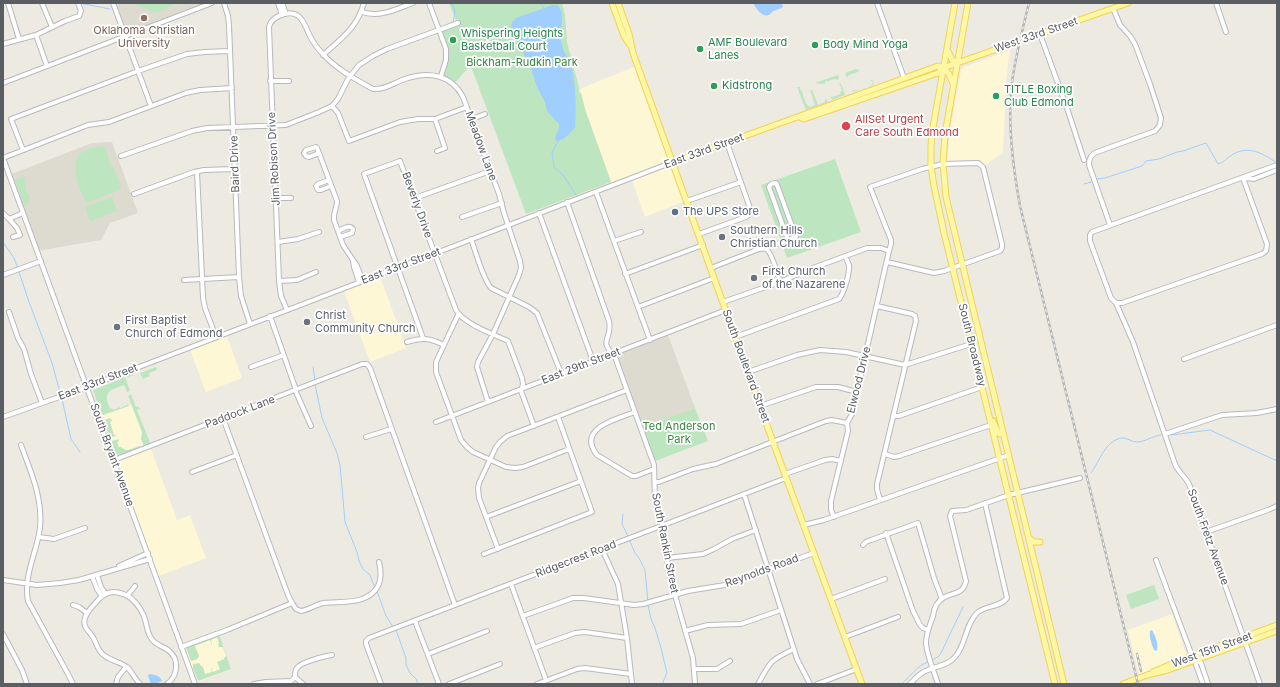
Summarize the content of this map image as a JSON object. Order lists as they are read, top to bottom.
{
  "streets": {
    "main road": [
      "West 33rd Street",
      "East 33rd Street",
      "South Broadway",
      "South Boulevard Street",
      "West 15th Street"
    ],
    "street": [
      "Meadow Lane",
      "Jim Robison Drive",
      "Baird Drive",
      "Beverly Drive",
      "East 29th Street",
      "Elwood Drive",
      "Paddock Lane",
      "South Bryant Avenue",
      "South Fretz Avenue",
      "South Rankin Street",
      "Ridgecrest Road",
      "Reynolds Road"
    ]
  },
  "crossings": [
    ["West 33rd Street", "East 33rd Street"],
    ["West 33rd Street", "South Broadway"],
    ["Meadow Lane", "East 33rd Street"],
    ["Meadow Lane", "East 29th Street"],
    ["East 33rd Street", "Jim Robison Drive"],
    ["East 33rd Street", "Baird Drive"],
    ["East 33rd Street", "Beverly Drive"],
    ["East 33rd Street", "South Broadway"],
    ["East 33rd Street", "South Boulevard Street"],
    ["East 33rd Street", "South Bryant Avenue"],
    ["East 33rd Street", "South Rankin Street"],
    ["South Broadway", "Elwood Drive"],
    ["East 29th Street", "South Boulevard Street"],
    ["East 29th Street", "South Rankin Street"],
    ["South Boulevard Street", "Elwood Drive"],
    ["South Boulevard Street", "Ridgecrest Road"],
    ["South Boulevard Street", "Reynolds Road"],
    ["Elwood Drive", "South Rankin Street"],
    ["Paddock Lane", "South Bryant Avenue"],
    ["South Fretz Avenue", "West 15th Street"],
    ["South Rankin Street", "Ridgecrest Road"],
    ["South Rankin Street", "Reynolds Road"]
  ],
  "parks": ["Bickham-Rudkin Park", "Ted Anderson Park"],
  "places": [
    "Oklahoma Christian University",
    "Whispering Heights Basketball Court",
    "Body Mind Yoga",
    "AMF Boulevard Lanes",
    "Kidstrong",
    "TITLE Boxing Club Edmond",
    "AllSet Urgent Care South Edmond",
    "The UPS Store",
    "Southern Hills Christian Church",
    "First Church of the Nazarene",
    "Christ Community Church",
    "First Baptist Church of Edmond"
  ]
}
